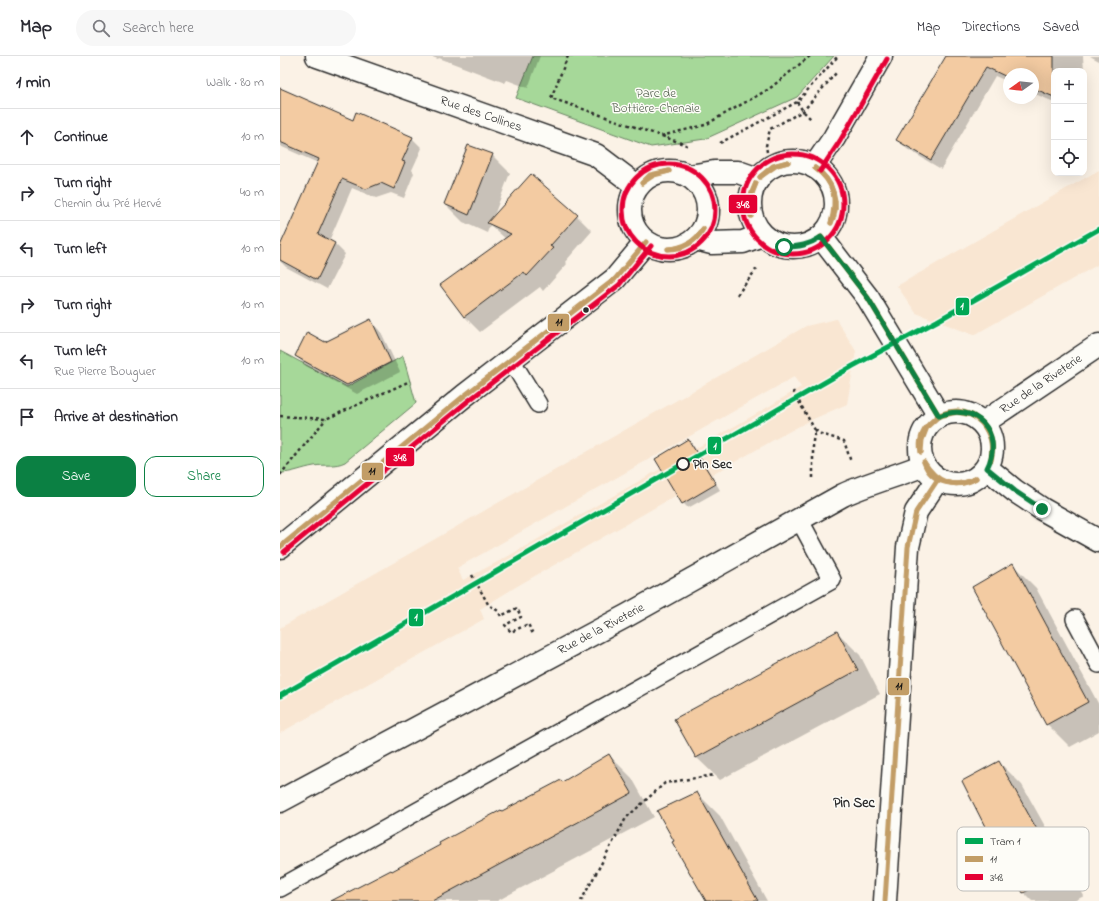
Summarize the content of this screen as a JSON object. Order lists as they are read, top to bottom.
{
  "streets": {
    "street": ["Rue des Collines", "Rue de la Riveterie"]
  },
  "districts": ["Pin Sec"],
  "parks": ["Parc de Bottière-Chenaie"],
  "places": ["Pin Sec"],
  "lines": ["transit line 348", "transit line 11", "tram line 1"],
  "legend": ["Tram 1", "11", "348"],
  "north": "left",
  "page": {
    "header": "Map",
    "search": "Search here",
    "nav": ["Map", "Directions", "Saved"],
    "heading": ["1 min", "Walk · 80 m"],
    "map_buttons": ["+", "−"],
    "list": [
      ["Continue", "10 m"],
      ["Turn right", "Chemin du Pré Hervé", "40 m"],
      ["Turn left", "10 m"],
      ["Turn right", "10 m"],
      ["Turn left", "Rue Pierre Bouguer", "10 m"],
      "Arrive at destination"
    ],
    "buttons": ["Save", "Share"]
  }
}
